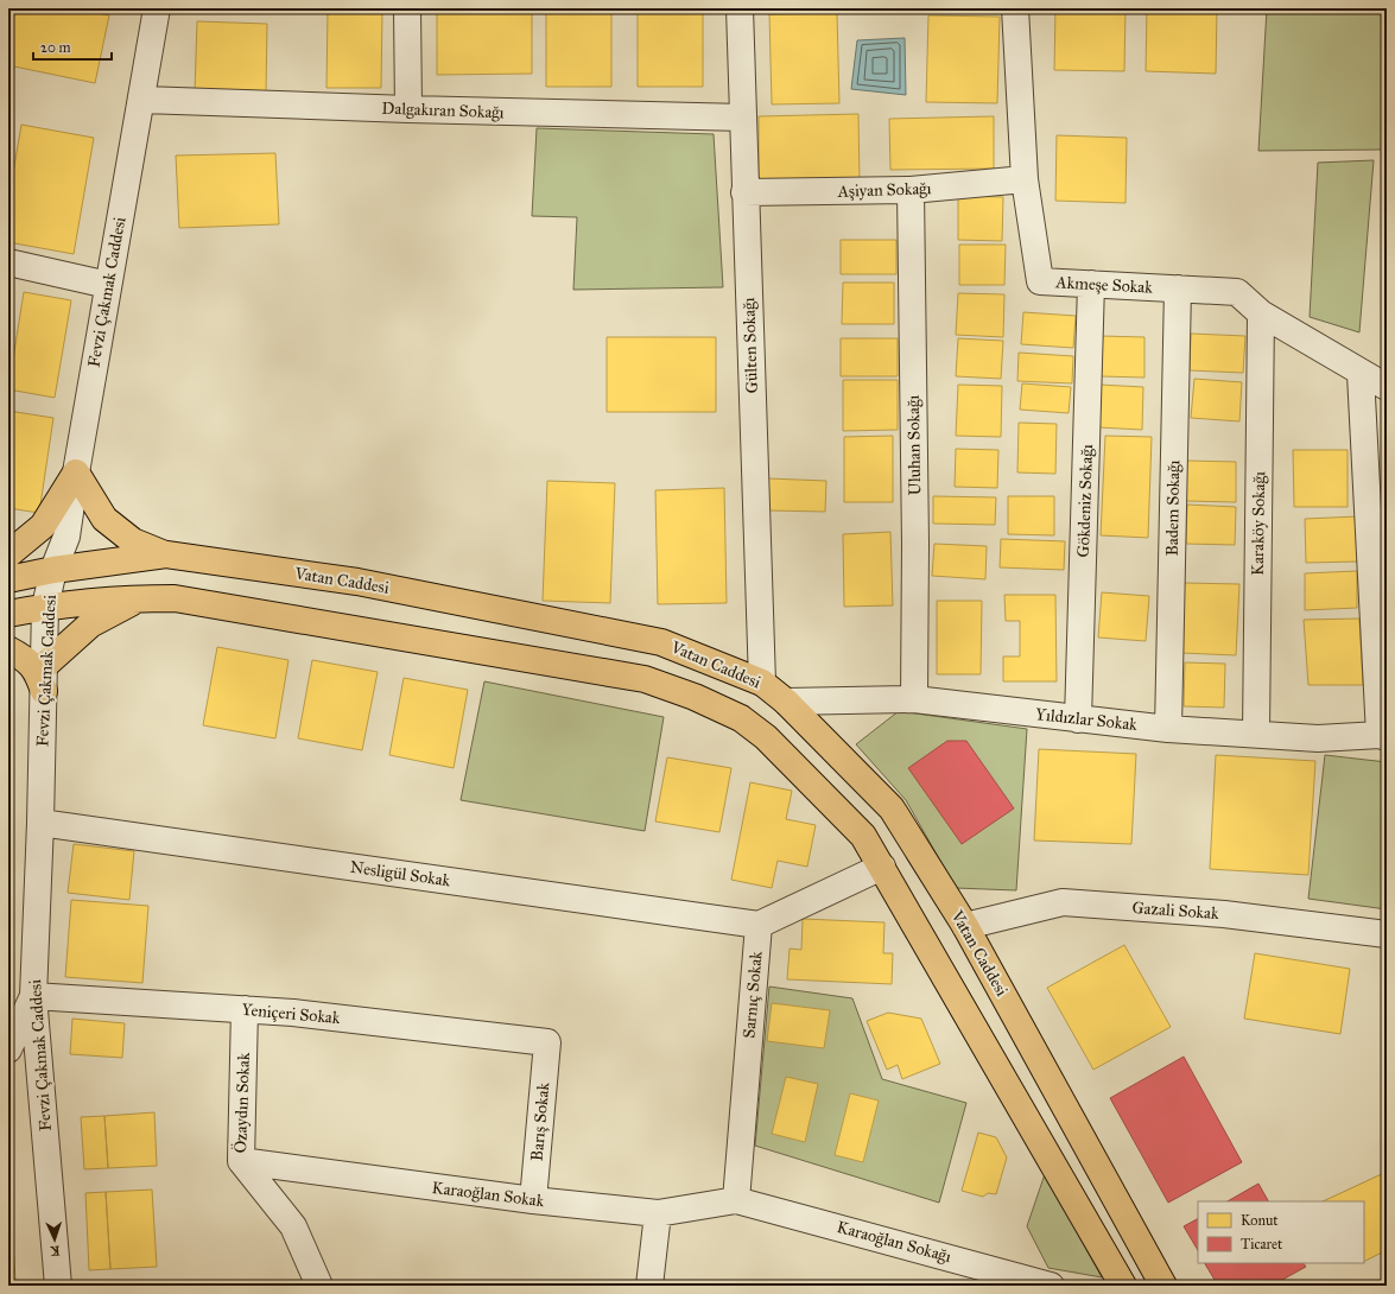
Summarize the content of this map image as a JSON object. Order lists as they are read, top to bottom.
{
  "streets": {
    "main road": ["Vatan Caddesi"],
    "street": [
      "Dalgakıran Sokağı",
      "Aşiyan Sokağı",
      "Akmeşe Sokak",
      "Fevzi Çakmak Caddesi",
      "Gülten Sokağı",
      "Uluhan Sokağı",
      "Gökdeniz Sokağı",
      "Badem Sokağı",
      "Karaköy Sokağı",
      "Yıldızlar Sokak",
      "Nesligül Sokak",
      "Gazali Sokak",
      "Sarnıç Sokak",
      "Yeniçeri Sokak",
      "Özaydın Sokak",
      "Barış Sokak",
      "Karaoğlan Sokak",
      "Karaoğlan Sokağı"
    ]
  },
  "crossings": [
    ["Dalgakıran Sokağı", "Fevzi Çakmak Caddesi"],
    ["Dalgakıran Sokağı", "Gülten Sokağı"],
    ["Aşiyan Sokağı", "Akmeşe Sokak"],
    ["Aşiyan Sokağı", "Gülten Sokağı"],
    ["Aşiyan Sokağı", "Uluhan Sokağı"],
    ["Akmeşe Sokak", "Gökdeniz Sokağı"],
    ["Akmeşe Sokak", "Badem Sokağı"],
    ["Akmeşe Sokak", "Karaköy Sokağı"],
    ["Fevzi Çakmak Caddesi", "Vatan Caddesi"],
    ["Fevzi Çakmak Caddesi", "Nesligül Sokak"],
    ["Fevzi Çakmak Caddesi", "Yeniçeri Sokak"],
    ["Gülten Sokağı", "Vatan Caddesi"],
    ["Uluhan Sokağı", "Yıldızlar Sokak"],
    ["Gökdeniz Sokağı", "Yıldızlar Sokak"],
    ["Badem Sokağı", "Yıldızlar Sokak"],
    ["Karaköy Sokağı", "Yıldızlar Sokak"],
    ["Vatan Caddesi", "Yıldızlar Sokak"],
    ["Vatan Caddesi", "Gazali Sokak"],
    ["Nesligül Sokak", "Sarnıç Sokak"],
    ["Sarnıç Sokak", "Karaoğlan Sokak"],
    ["Sarnıç Sokak", "Karaoğlan Sokağı"],
    ["Yeniçeri Sokak", "Özaydın Sokak"],
    ["Yeniçeri Sokak", "Barış Sokak"],
    ["Özaydın Sokak", "Karaoğlan Sokak"],
    ["Barış Sokak", "Karaoğlan Sokak"],
    ["Karaoğlan Sokak", "Karaoğlan Sokağı"]
  ],
  "legend": ["Konut", "Ticaret"],
  "scale_bar": "20 m",
  "north": "bottom"
}
